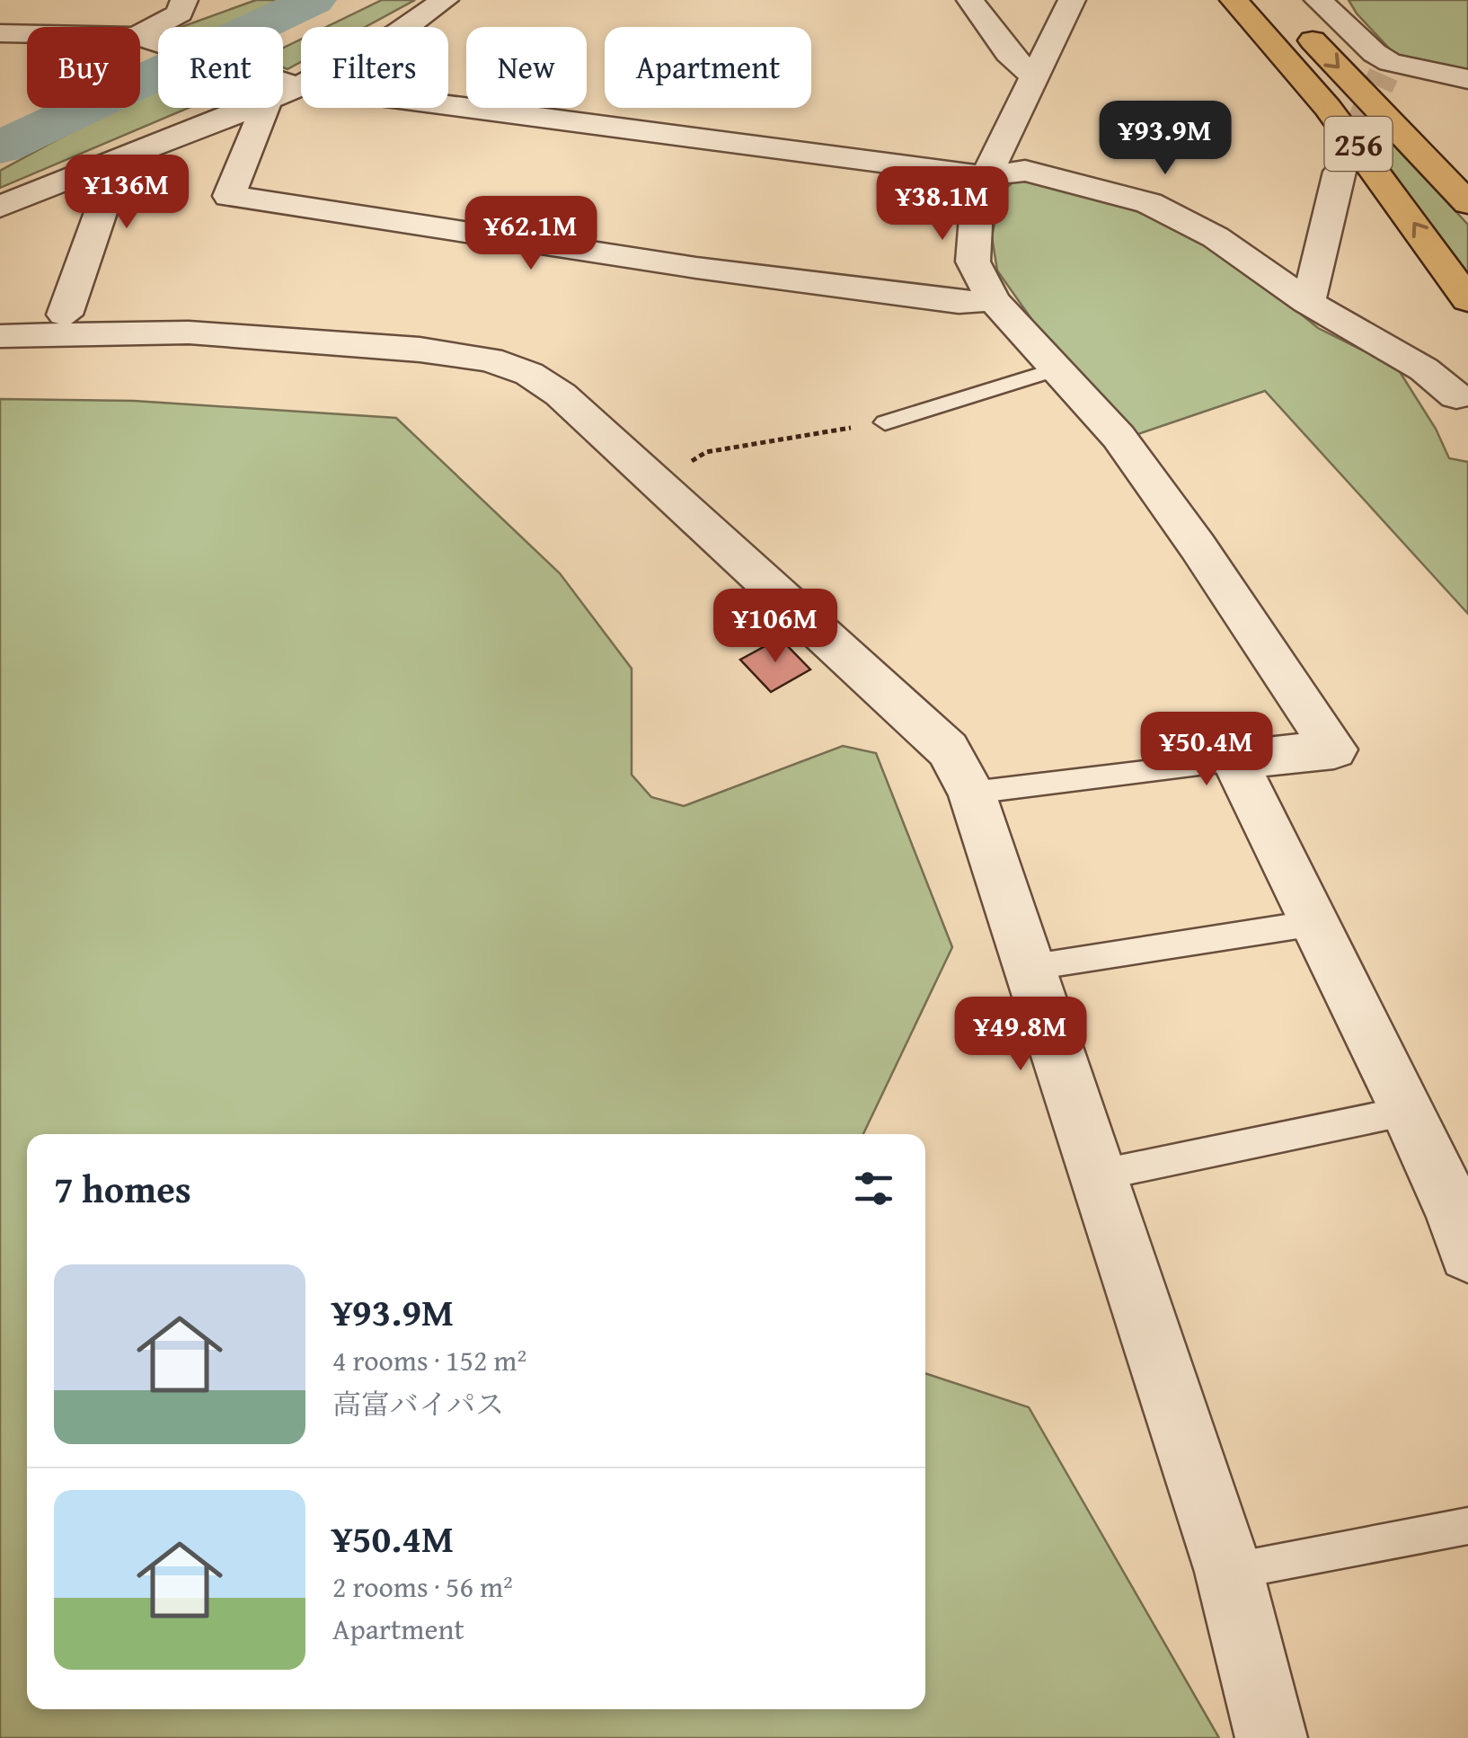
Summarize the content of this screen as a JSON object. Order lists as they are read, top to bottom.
{
  "streets": {
    "highway": ["256"]
  },
  "page": {
    "chip": [
      "Buy",
      "Rent",
      "Filters",
      "New",
      "Apartment"
    ],
    "price": [
      "¥93.9M",
      "¥136M",
      "¥38.1M",
      "¥62.1M",
      "¥106M",
      "¥50.4M",
      "¥49.8M"
    ],
    "heading": "7 homes",
    "list": [
      {
        "name": "¥93.9M",
        "note": "4 rooms · 152 m² · 高富バイパス"
      },
      {
        "name": "¥50.4M",
        "note": "2 rooms · 56 m² · Apartment"
      }
    ]
  }
}
